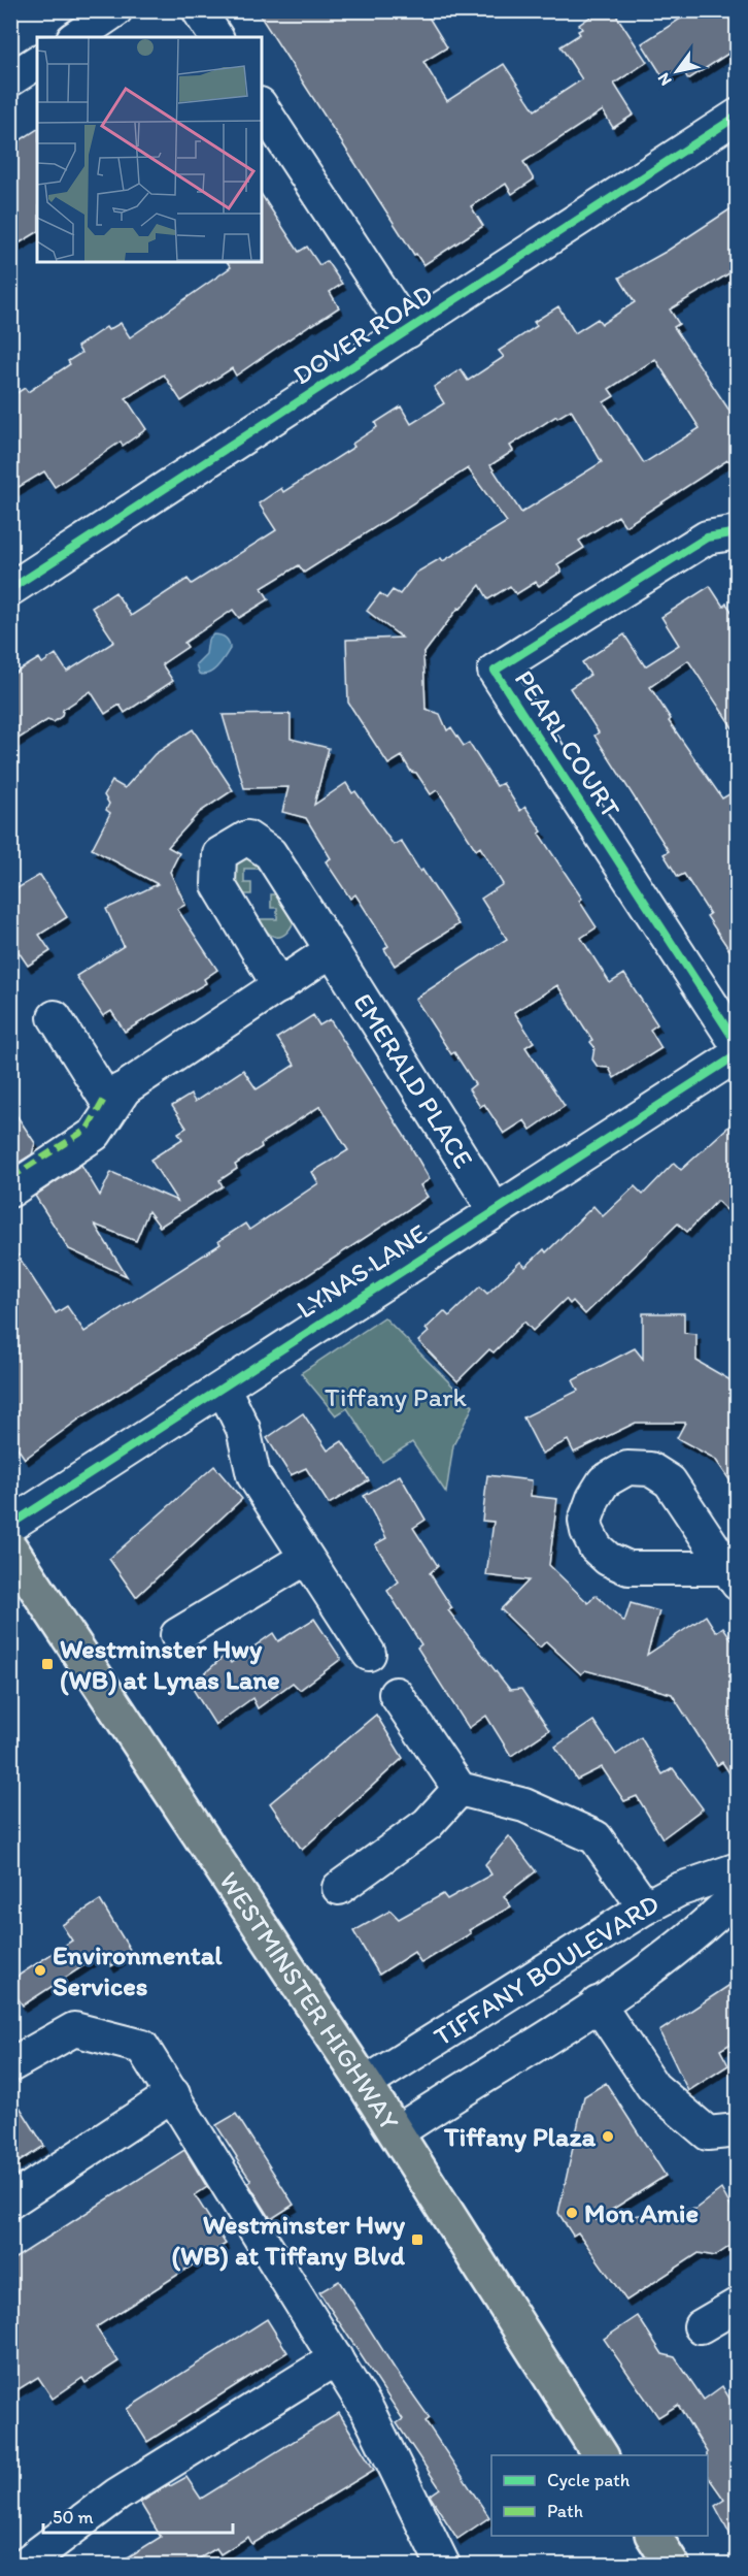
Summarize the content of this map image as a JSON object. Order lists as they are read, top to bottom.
{
  "streets": {
    "main road": ["WESTMINSTER HIGHWAY"],
    "street": [
      "DOVER ROAD",
      "PEARL COURT",
      "EMERALD PLACE",
      "LYNAS LANE",
      "TIFFANY BOULEVARD"
    ]
  },
  "crossings": [
    ["EMERALD PLACE", "LYNAS LANE"],
    ["TIFFANY BOULEVARD", "WESTMINSTER HIGHWAY"]
  ],
  "parks": ["Tiffany Park"],
  "places": {
    "transit": ["Westminster Hwy (WB) at Lynas Lane", "Westminster Hwy (WB) at Tiffany Blvd"],
    "other": ["Environmental Services", "Tiffany Plaza", "Mon Amie"]
  },
  "legend": ["Cycle path", "Path"],
  "scale_bar": "50 m",
  "north": "bottom left"
}
